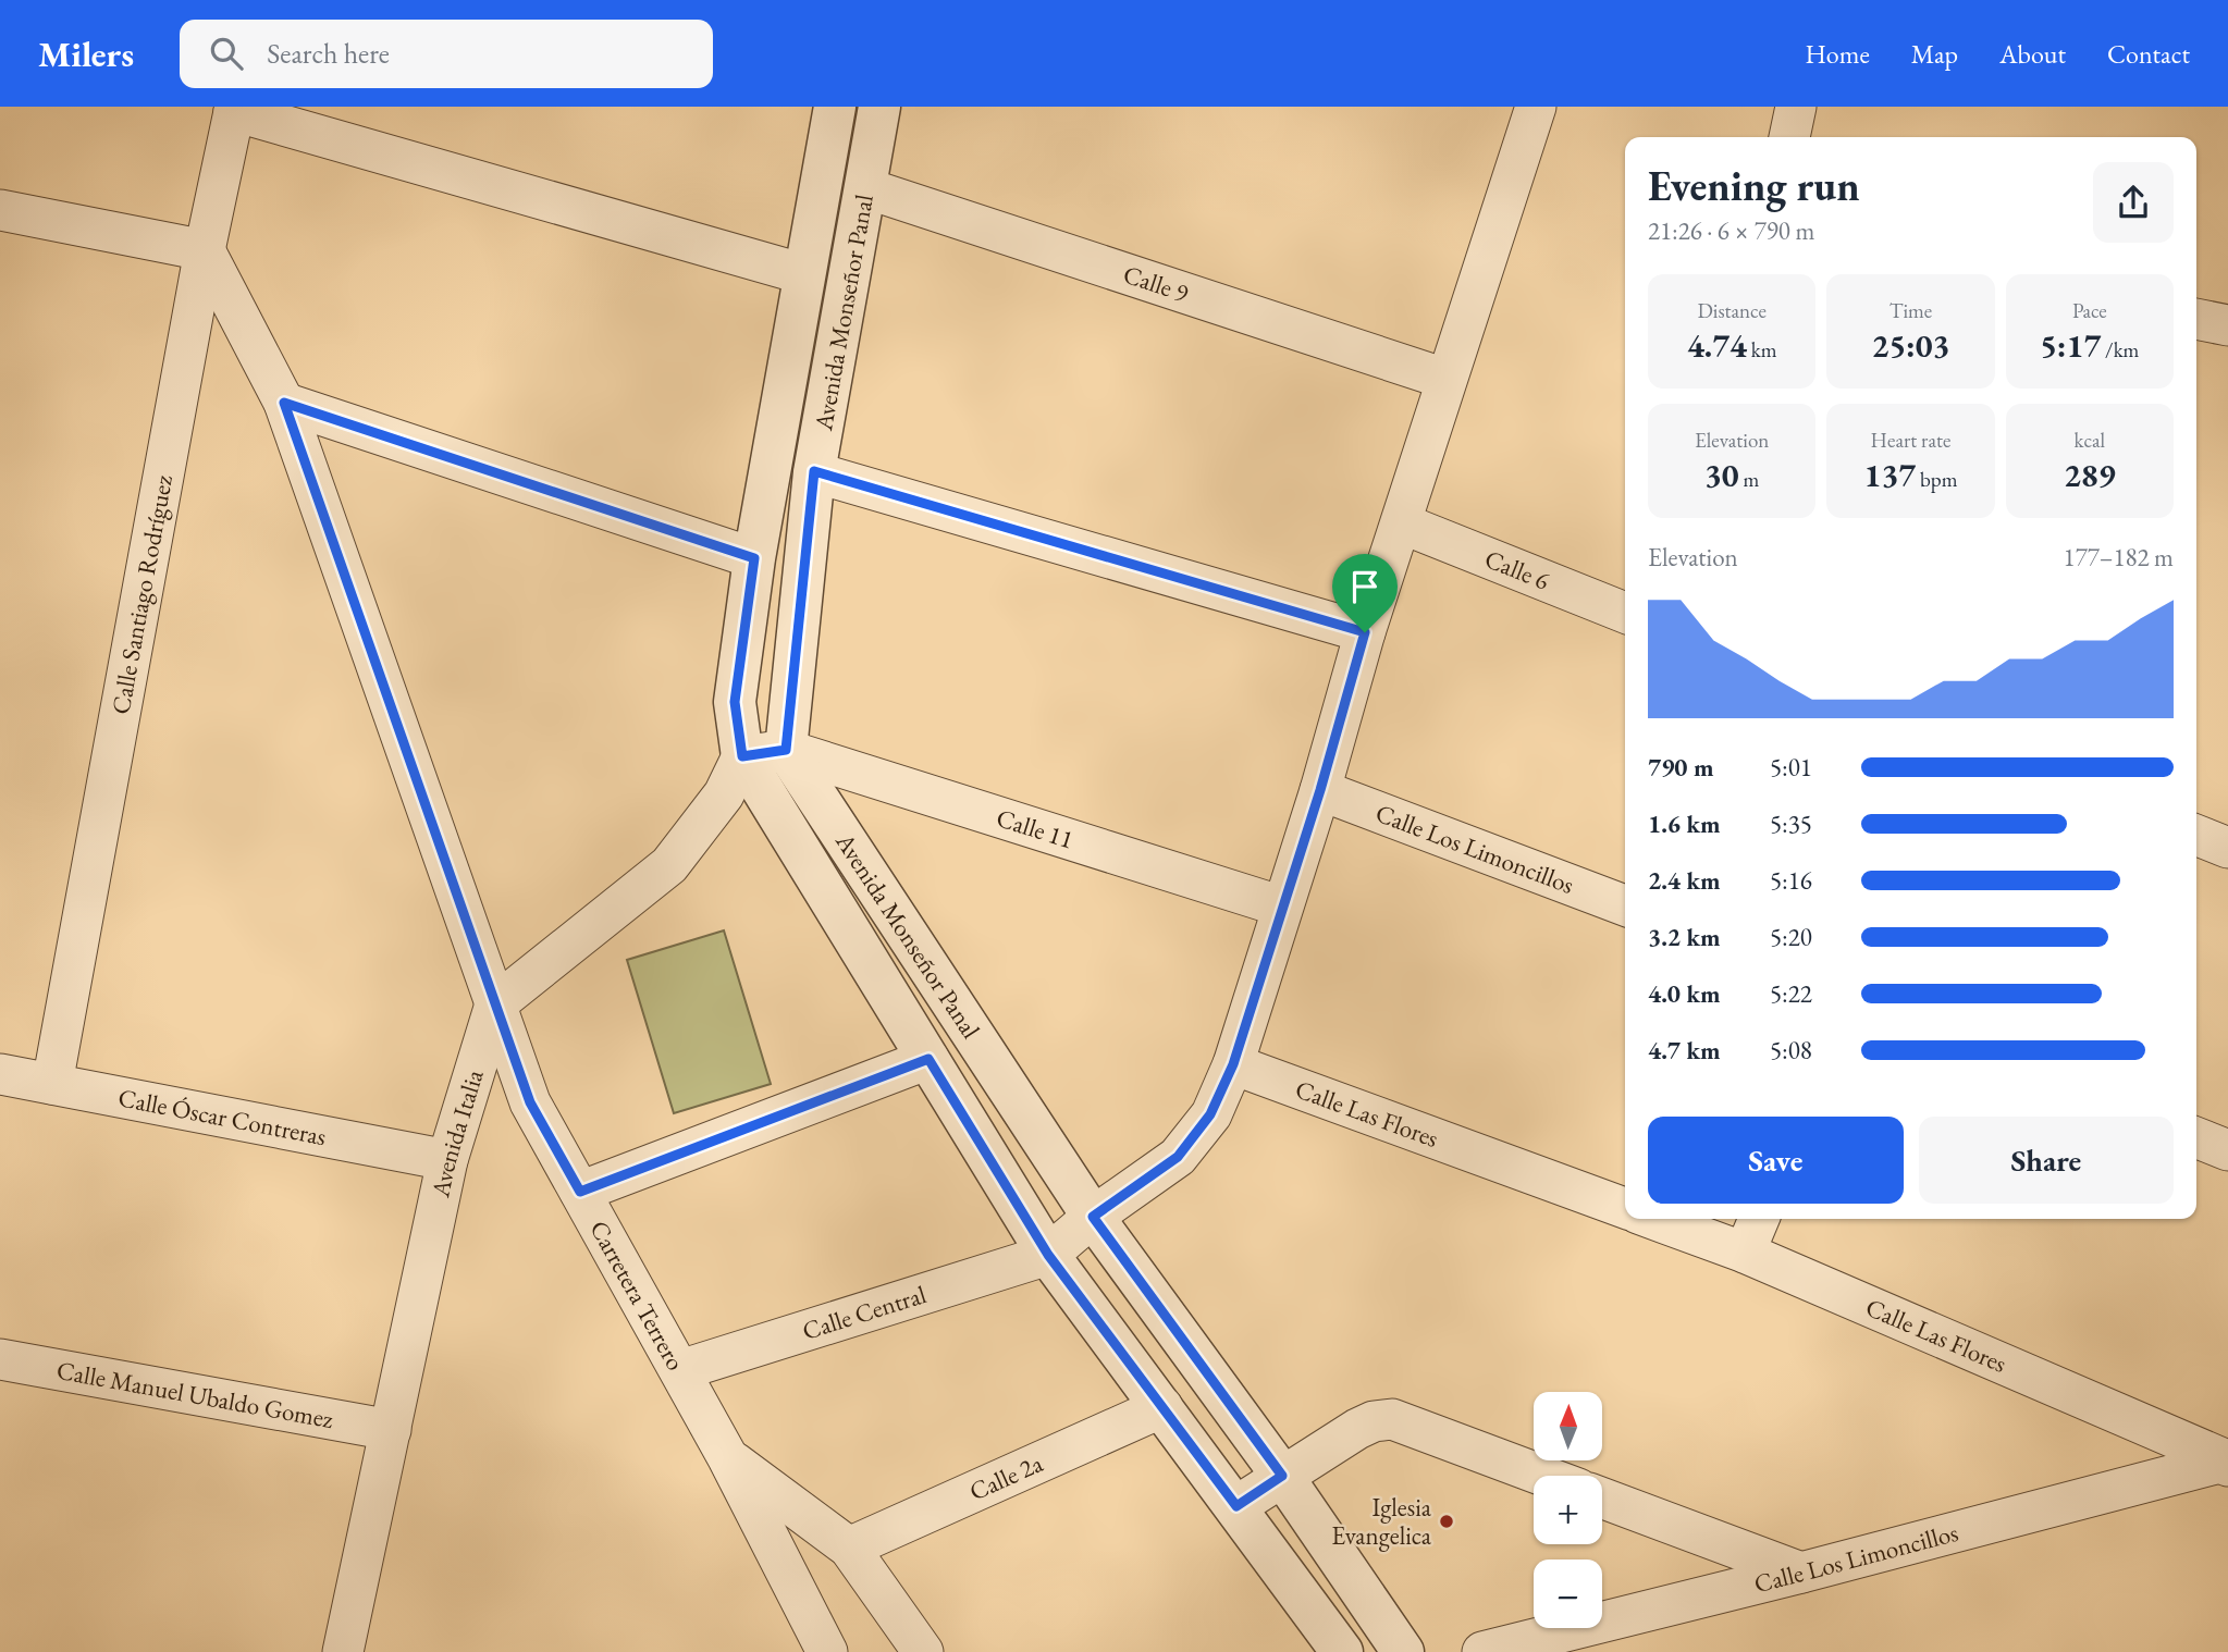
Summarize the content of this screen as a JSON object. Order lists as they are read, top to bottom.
{
  "streets": {
    "street": [
      "Calle 9",
      "Avenida Monseñor Panal",
      "Calle 6",
      "Calle Santiago Rodríguez",
      "Calle 11",
      "Calle Los Limoncillos",
      "Calle Las Flores",
      "Calle Óscar Contreras",
      "Avenida Italia",
      "Carretera Terrero",
      "Calle Central",
      "Calle Manuel Ubaldo Gomez",
      "Calle 2a"
    ]
  },
  "crossings": [
    ["Calle 9", "Avenida Monseñor Panal"],
    ["Avenida Monseñor Panal", "Calle 11"],
    ["Avenida Monseñor Panal", "Calle Central"],
    ["Avenida Monseñor Panal", "Calle 2a"],
    ["Calle Santiago Rodríguez", "Calle Óscar Contreras"],
    ["Calle Santiago Rodríguez", "Carretera Terrero"],
    ["Calle Los Limoncillos", "Calle Las Flores"],
    ["Calle Óscar Contreras", "Avenida Italia"],
    ["Avenida Italia", "Carretera Terrero"],
    ["Avenida Italia", "Calle Manuel Ubaldo Gomez"],
    ["Carretera Terrero", "Calle Central"]
  ],
  "places": ["Iglesia Evangelica"],
  "north": "top",
  "page": {
    "header": "Milers",
    "search": "Search here",
    "nav": [
      "Home",
      "Map",
      "About",
      "Contact"
    ],
    "heading": ["Evening run", "21:26 · 6 × 790 m"],
    "stats": [
      ["Distance", "4.74 km"],
      ["Time", "25:03"],
      ["Pace", "5:17 /km"],
      ["Elevation", "30 m"],
      ["Heart rate", "137 bpm"],
      ["kcal", "289"]
    ],
    "chart": ["Elevation", "177–182 m"],
    "list": [
      {
        "name": "790 m",
        "note": "5:01"
      },
      {
        "name": "1.6 km",
        "note": "5:35"
      },
      {
        "name": "2.4 km",
        "note": "5:16"
      },
      {
        "name": "3.2 km",
        "note": "5:20"
      },
      {
        "name": "4.0 km",
        "note": "5:22"
      },
      {
        "name": "4.7 km",
        "note": "5:08"
      }
    ],
    "buttons": ["Save", "Share"],
    "map_buttons": ["+", "−"]
  }
}
